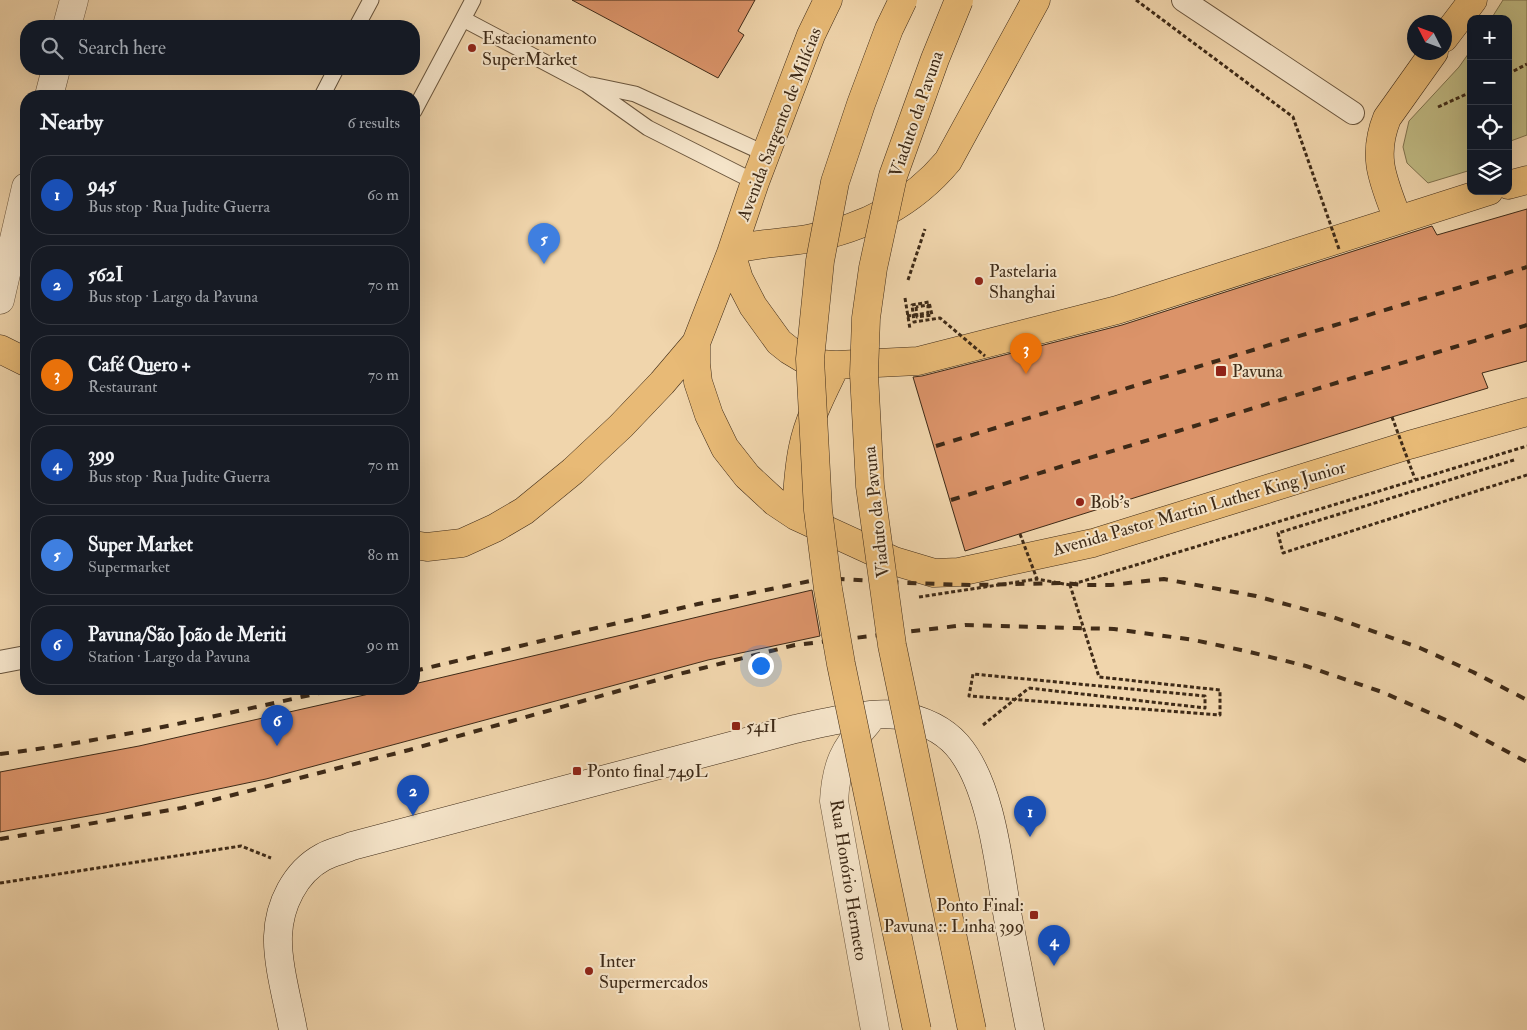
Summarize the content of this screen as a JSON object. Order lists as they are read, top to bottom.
{
  "streets": {
    "main road": [
      "Viaduto da Pavuna",
      "Avenida Sargento de Milícias",
      "Avenida Pastor Martin Luther King Junior",
      "Rua Honório Hermeto"
    ]
  },
  "crossings": [
    ["Avenida Sargento de Milícias", "Avenida Pastor Martin Luther King Junior"]
  ],
  "places": {
    "other": [
      "Estacionamento SuperMarket",
      "Pastelaria Shanghai",
      "Bob's",
      "Inter Supermercados"
    ],
    "transit": [
      "Pavuna",
      "541I",
      "Ponto final 749L",
      "Ponto Final: Pavuna :: Linha 399"
    ]
  },
  "north": "top left",
  "page": {
    "map_buttons": ["+", "−"],
    "search": "Search here",
    "heading": ["Nearby", "6 results"],
    "list": [
      {
        "mark": "1",
        "name": "945",
        "note": "Bus stop · Rua Judite Guerra",
        "value": "60 m"
      },
      {
        "mark": "2",
        "name": "562I",
        "note": "Bus stop · Largo da Pavuna",
        "value": "70 m"
      },
      {
        "mark": "3",
        "name": "Café Quero +",
        "note": "Restaurant",
        "value": "70 m"
      },
      {
        "mark": "4",
        "name": "399",
        "note": "Bus stop · Rua Judite Guerra",
        "value": "70 m"
      },
      {
        "mark": "5",
        "name": "Super Market",
        "note": "Supermarket",
        "value": "80 m"
      },
      {
        "mark": "6",
        "name": "Pavuna/São João de Meriti",
        "note": "Station · Largo da Pavuna",
        "value": "90 m"
      }
    ],
    "pins": [
      "5",
      "3",
      "6",
      "2",
      "1",
      "4"
    ]
  }
}
